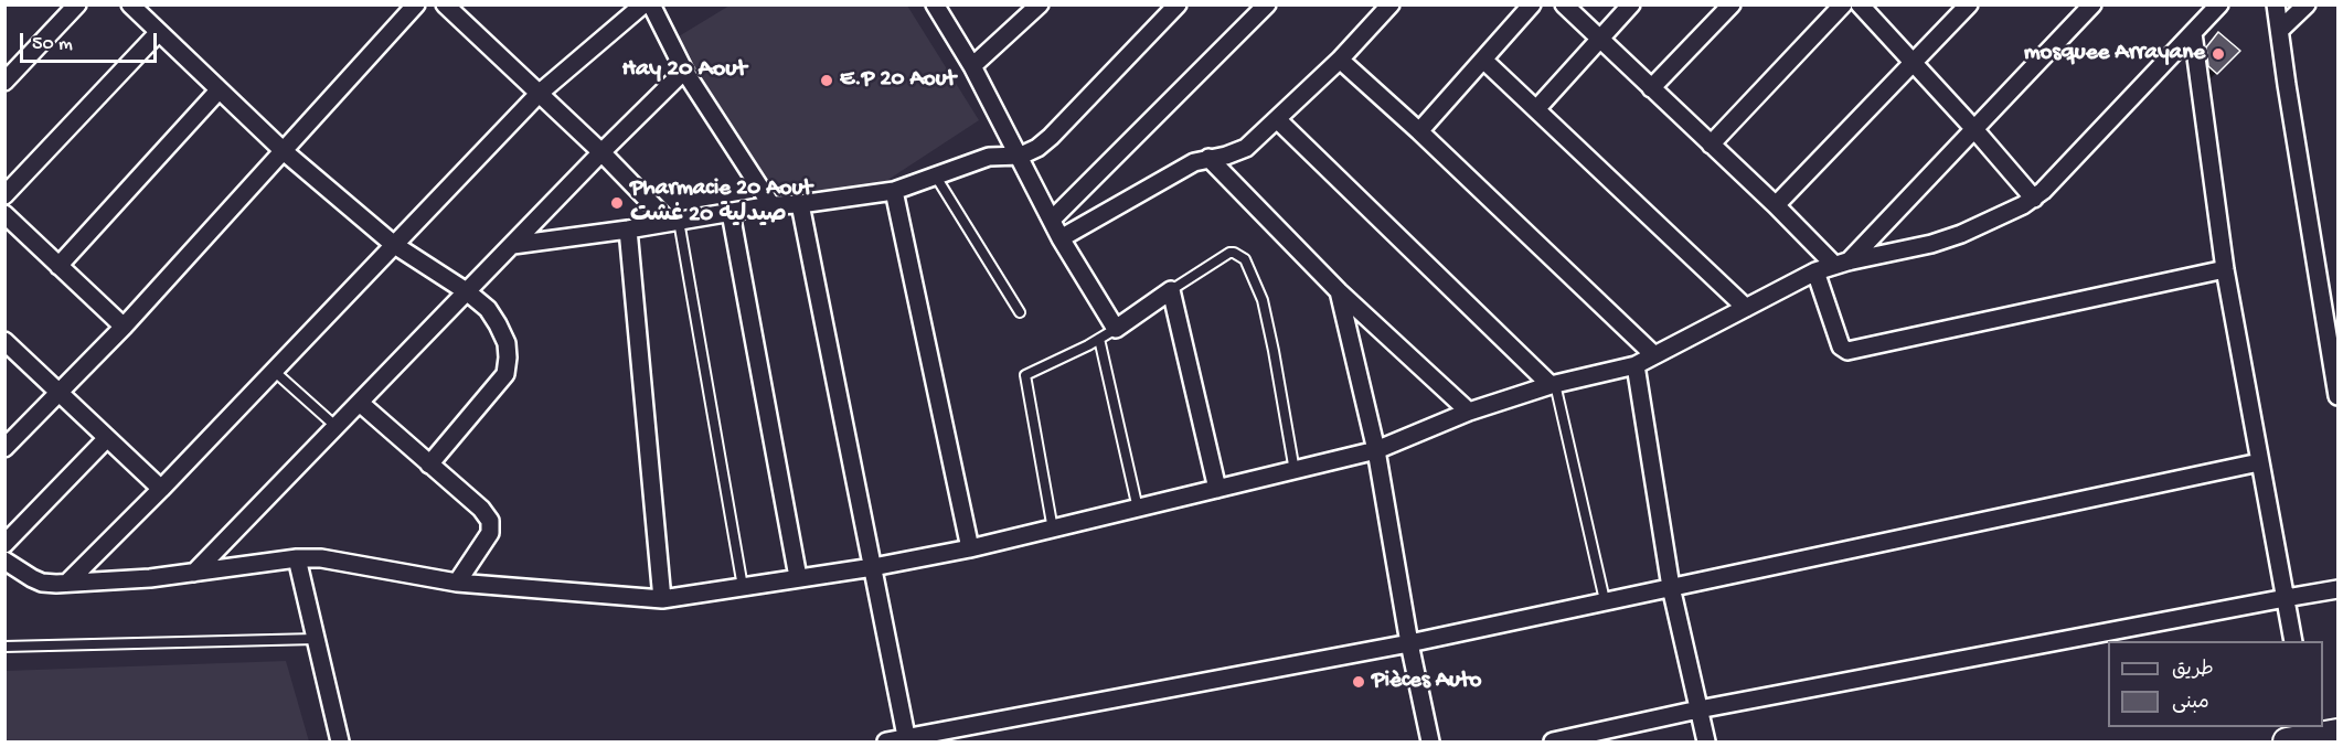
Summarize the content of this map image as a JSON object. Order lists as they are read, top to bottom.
{
  "districts": ["Hay 20 Aout"],
  "places": [
    "mosquee Arrayane",
    "E.P 20 Aout",
    "Pharmacie 20 Aout صيدلية 20 غشت",
    "Pièces Auto"
  ],
  "legend": ["طريق", "مبنى"],
  "scale_bar": "50 m"
}
